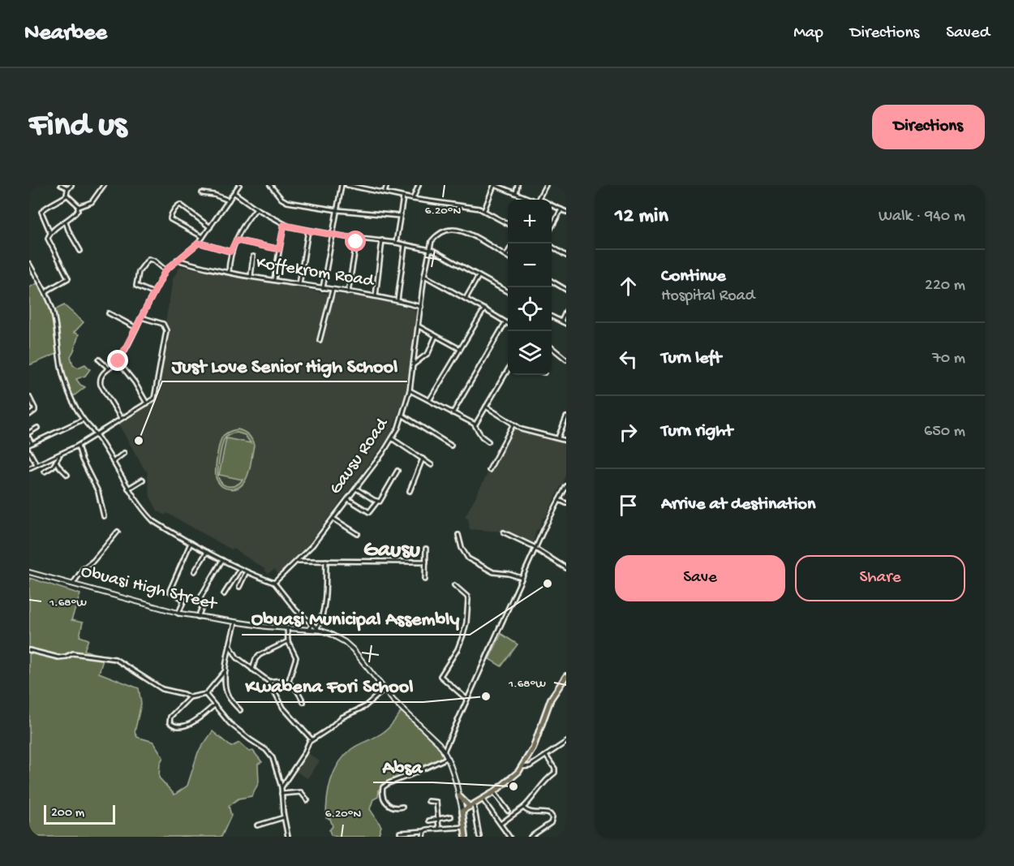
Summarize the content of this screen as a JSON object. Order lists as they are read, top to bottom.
{
  "streets": {
    "main road": ["Obuasi High Street"],
    "street": ["Koffekrom Road", "Gausu Road"]
  },
  "crossings": [
    ["Koffekrom Road", "Gausu Road"]
  ],
  "districts": ["Gausu"],
  "places": [
    "Just Love Senior High School",
    "Obuasi Municipal Assembly",
    "Kwabena Fori School",
    "Absa"
  ],
  "scale_bar": "200 m",
  "page": {
    "header": "Nearbee",
    "nav": ["Map", "Directions", "Saved"],
    "buttons": [
      "Directions",
      ["Save", "Share"]
    ],
    "title": "Find us",
    "heading": ["12 min", "Walk · 940 m"],
    "map_buttons": ["+", "−"],
    "list": [
      ["Continue", "Hospital Road", "220 m"],
      ["Turn left", "70 m"],
      ["Turn right", "650 m"],
      "Arrive at destination"
    ],
    "scale": "200 m"
  },
  "coordinates": ["6.20°N", "1.68°W"]
}
